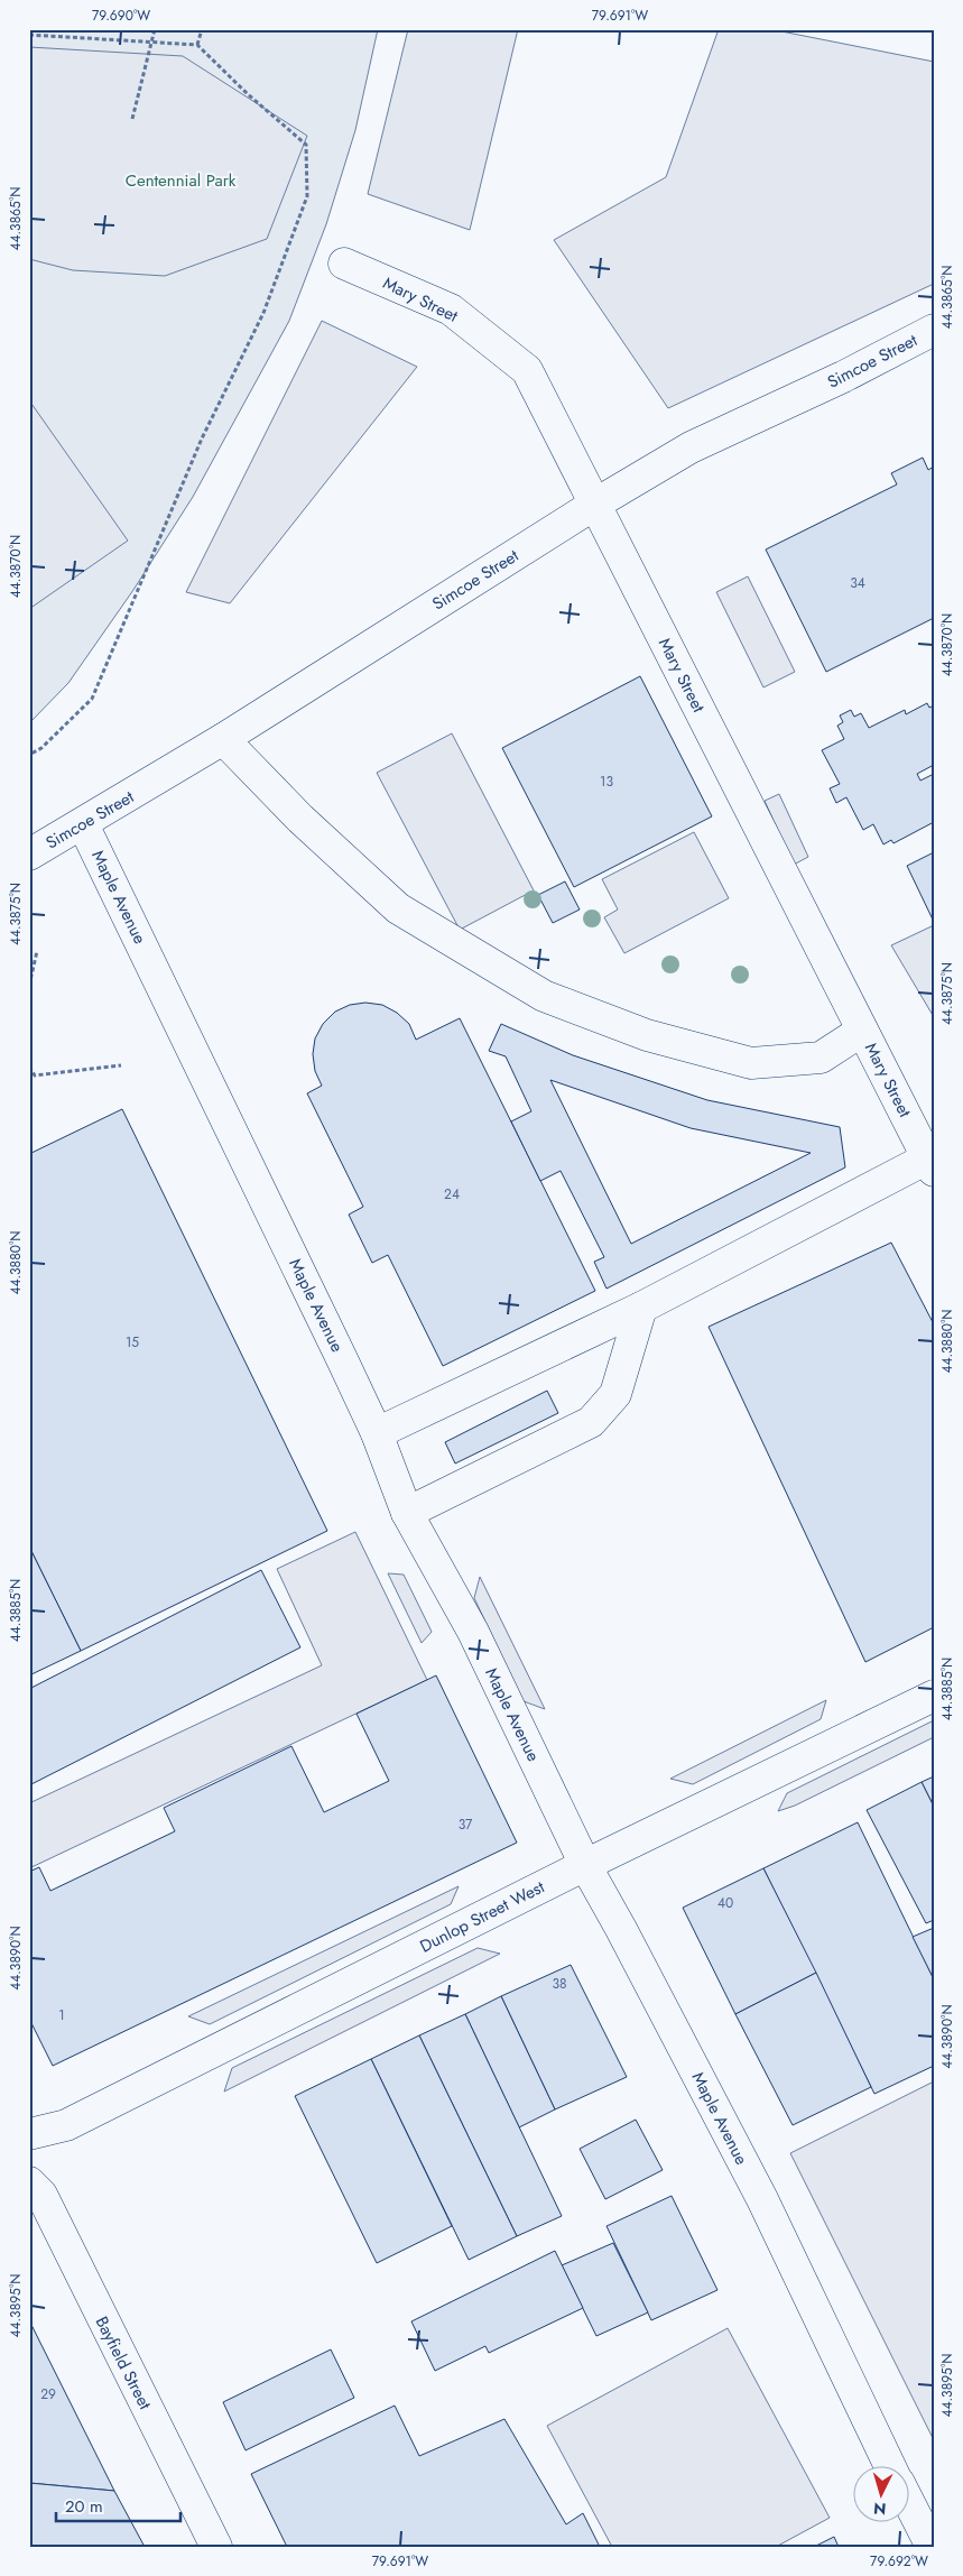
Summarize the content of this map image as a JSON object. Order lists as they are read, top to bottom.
{
  "streets": {
    "street": [
      "Mary Street",
      "Simcoe Street",
      "Maple Avenue",
      "Dunlop Street West",
      "Bayfield Street"
    ]
  },
  "crossings": [
    ["Mary Street", "Simcoe Street"],
    ["Simcoe Street", "Maple Avenue"],
    ["Maple Avenue", "Dunlop Street West"]
  ],
  "parks": ["Centennial Park"],
  "house_numbers": [
    "34",
    "13",
    "24",
    "15",
    "37",
    "40",
    "38",
    "1",
    "29"
  ],
  "scale_bar": "20 m",
  "north": "bottom",
  "coordinates": [
    "79.690°W",
    "79.691°W",
    "44.3865°N",
    "44.3870°N",
    "44.3875°N",
    "44.3880°N",
    "44.3885°N",
    "44.3890°N",
    "44.3895°N",
    "79.692°W"
  ]
}
